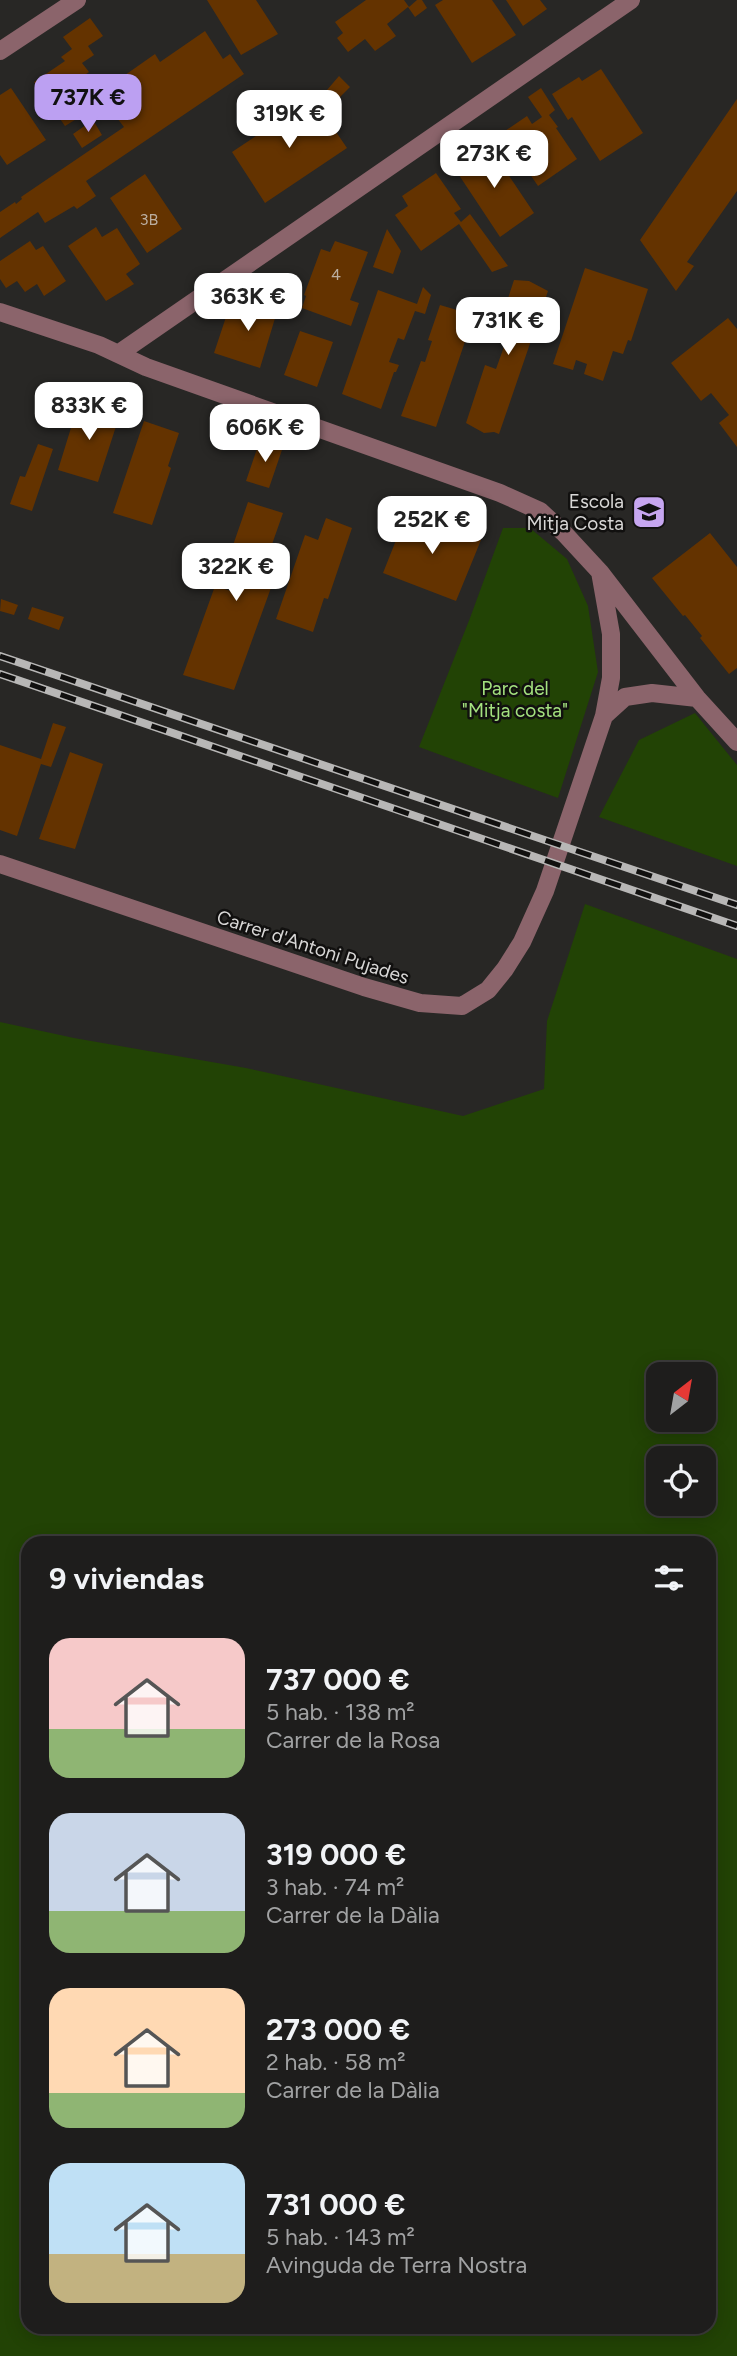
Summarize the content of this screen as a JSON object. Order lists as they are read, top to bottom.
{
  "streets": {
    "street": ["Carrer d'Antoni Pujades"]
  },
  "parks": ["Parc del \"Mitja costa\""],
  "places": {
    "school or university": ["Escola Mitja Costa"]
  },
  "house_numbers": ["3B", "4"],
  "north": "top right",
  "page": {
    "price": [
      "737K €",
      "319K €",
      "273K €",
      "363K €",
      "731K €",
      "833K €",
      "606K €",
      "252K €",
      "322K €"
    ],
    "heading": "9 viviendas",
    "list": [
      {
        "name": "737 000 €",
        "note": "5 hab. · 138 m² · Carrer de la Rosa"
      },
      {
        "name": "319 000 €",
        "note": "3 hab. · 74 m² · Carrer de la Dàlia"
      },
      {
        "name": "273 000 €",
        "note": "2 hab. · 58 m² · Carrer de la Dàlia"
      },
      {
        "name": "731 000 €",
        "note": "5 hab. · 143 m² · Avinguda de Terra Nostra"
      }
    ]
  }
}
